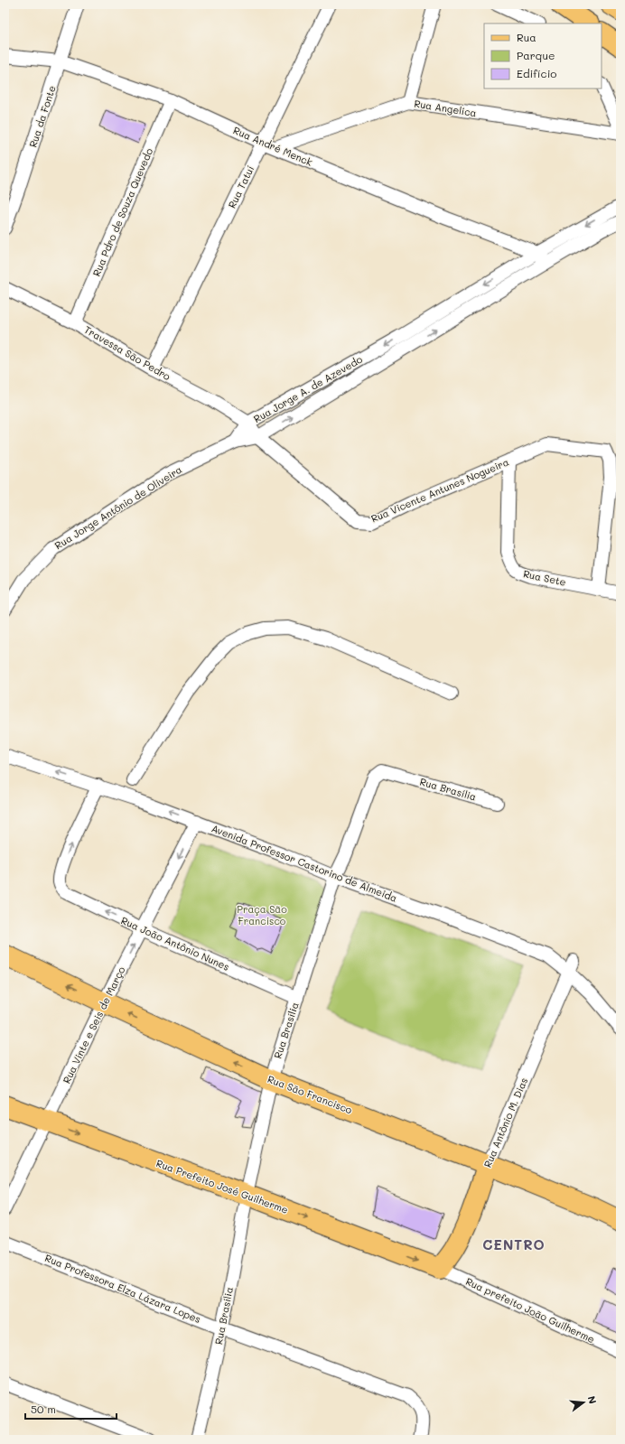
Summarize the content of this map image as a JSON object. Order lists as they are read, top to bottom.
{
  "streets": {
    "main road": ["Rua São Francisco", "Rua Antônio M. Dias", "Rua Prefeito José Guilherme"],
    "street": [
      "Rua Angelica",
      "Rua da Fonte",
      "Rua André Menck",
      "Rua Tatuí",
      "Rua Pdro de Souza Quevedo",
      "Travessa São Pedro",
      "Rua Jorge A. de Azevedo",
      "Rua Vicente Antunes Nogueira",
      "Rua Jorge Antônio de Oliveira",
      "Rua Sete",
      "Rua Brasília",
      "Avenida Professor Castorino de Almeida",
      "Rua João Antônio Nunes",
      "Rua Vinte e Seis de Março",
      "Rua Professora Elza Lázara Lopes",
      "Rua prefeito João Guilherme"
    ]
  },
  "crossings": [
    ["Rua Angelica", "Rua André Menck"],
    ["Rua da Fonte", "Rua André Menck"],
    ["Rua André Menck", "Rua Tatuí"],
    ["Rua André Menck", "Rua Pdro de Souza Quevedo"],
    ["Rua André Menck", "Rua Jorge A. de Azevedo"],
    ["Rua Tatuí", "Travessa São Pedro"],
    ["Rua Pdro de Souza Quevedo", "Travessa São Pedro"],
    ["Travessa São Pedro", "Rua Jorge A. de Azevedo"],
    ["Travessa São Pedro", "Rua Vicente Antunes Nogueira"],
    ["Rua Jorge A. de Azevedo", "Rua Vicente Antunes Nogueira"],
    ["Rua Jorge A. de Azevedo", "Rua Jorge Antônio de Oliveira"],
    ["Rua Vicente Antunes Nogueira", "Rua Sete"],
    ["Rua Brasília", "Avenida Professor Castorino de Almeida"],
    ["Rua Brasília", "Rua João Antônio Nunes"],
    ["Rua Brasília", "Rua São Francisco"],
    ["Rua Brasília", "Rua Prefeito José Guilherme"],
    ["Rua Brasília", "Rua Professora Elza Lázara Lopes"],
    ["Avenida Professor Castorino de Almeida", "Rua João Antônio Nunes"],
    ["Avenida Professor Castorino de Almeida", "Rua Antônio M. Dias"],
    ["Rua João Antônio Nunes", "Rua Vinte e Seis de Março"],
    ["Rua Vinte e Seis de Março", "Rua São Francisco"],
    ["Rua Vinte e Seis de Março", "Rua Prefeito José Guilherme"],
    ["Rua São Francisco", "Rua Antônio M. Dias"],
    ["Rua Antônio M. Dias", "Rua Prefeito José Guilherme"],
    ["Rua Antônio M. Dias", "Rua prefeito João Guilherme"],
    ["Rua Prefeito José Guilherme", "Rua prefeito João Guilherme"]
  ],
  "one_way": ["Rua São Francisco", "Rua Prefeito José Guilherme"],
  "districts": ["CENTRO"],
  "parks": ["Praça São Francisco"],
  "legend": ["Rua", "Parque", "Edifício"],
  "scale_bar": "50 m",
  "north": "right"
}
